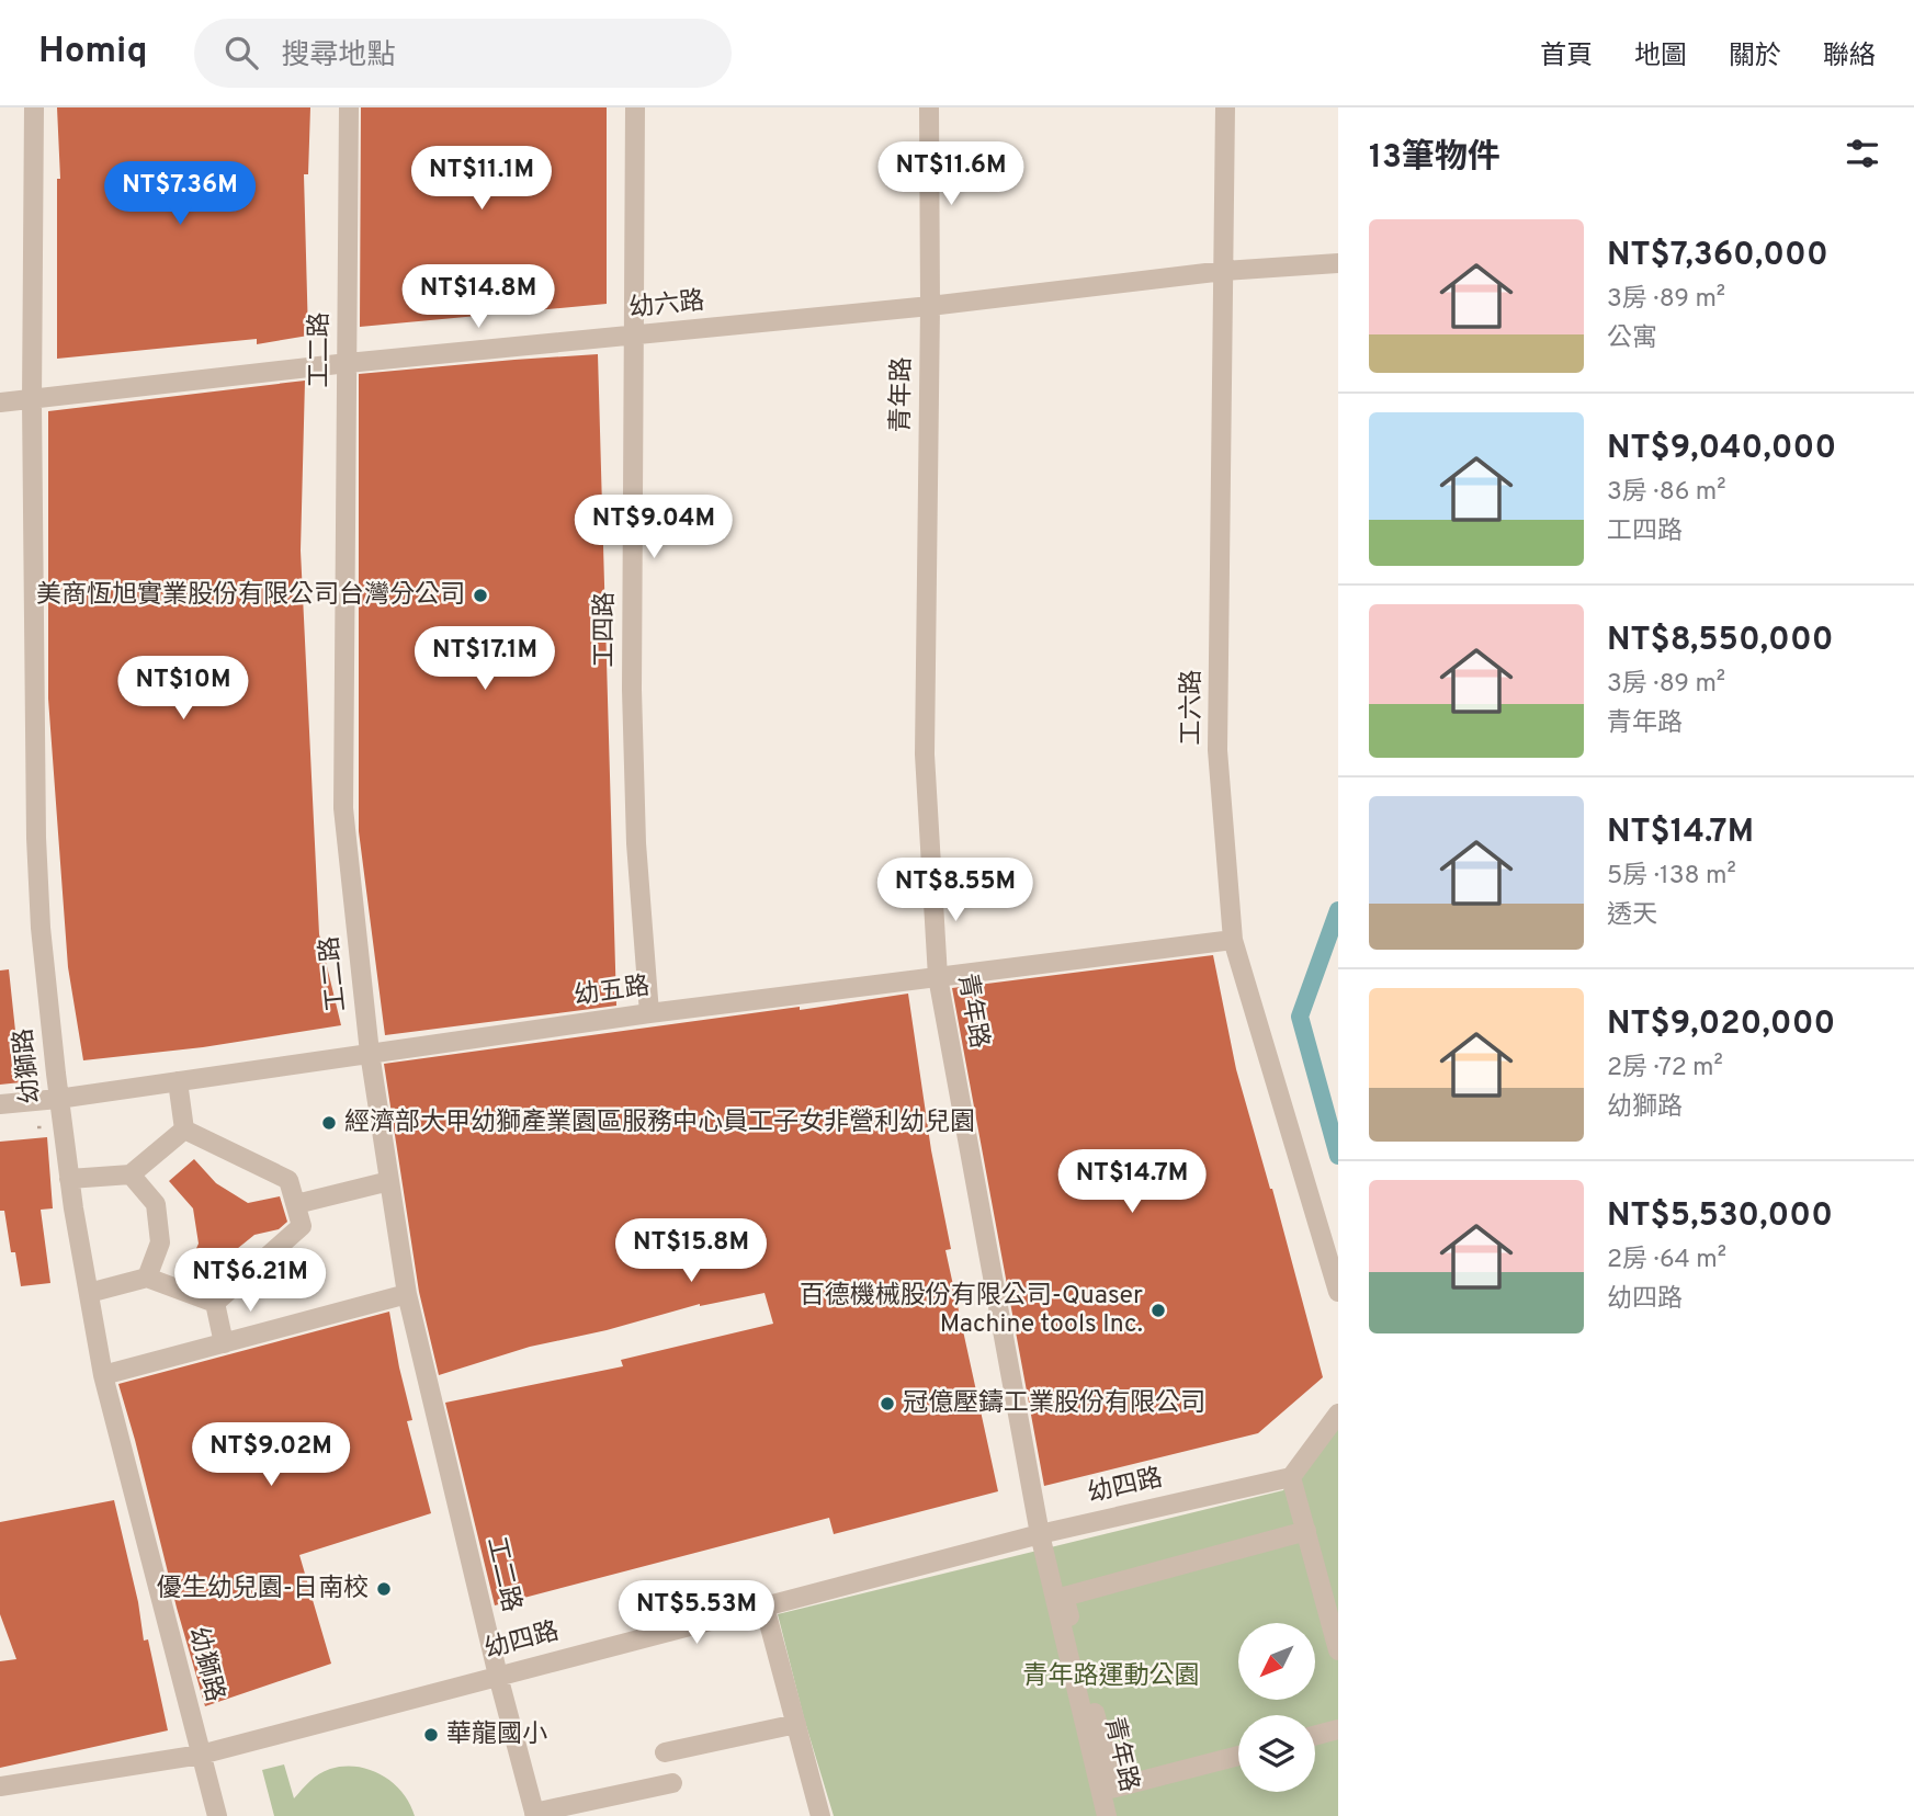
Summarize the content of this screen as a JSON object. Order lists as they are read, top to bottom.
{
  "streets": {
    "street": [
      "幼六路",
      "工二路",
      "青年路",
      "工四路",
      "工六路",
      "幼五路",
      "幼獅路",
      "幼四路"
    ]
  },
  "crossings": [
    ["幼六路", "工二路"],
    ["幼六路", "青年路"],
    ["幼六路", "工四路"],
    ["幼六路", "工六路"],
    ["幼六路", "幼獅路"],
    ["工二路", "幼五路"],
    ["工二路", "幼四路"],
    ["青年路", "幼五路"],
    ["青年路", "幼四路"],
    ["工四路", "幼五路"],
    ["工六路", "幼五路"],
    ["幼五路", "幼獅路"],
    ["幼獅路", "幼四路"]
  ],
  "parks": ["青年路運動公園"],
  "places": [
    "美商恆旭實業股份有限公司台灣分公司",
    "經濟部大甲幼獅產業園區服務中心員工子女非營利幼兒園",
    "百德機械股份有限公司-Quaser Machine tools Inc.",
    "冠億壓鑄工業股份有限公司",
    "優生幼兒園-日南校",
    "華龍國小"
  ],
  "north": "bottom left",
  "page": {
    "header": "Homiq",
    "search": "搜尋地點",
    "nav": [
      "首頁",
      "地圖",
      "關於",
      "聯絡"
    ],
    "heading": "13筆物件",
    "price": [
      "NT$11.6M",
      "NT$11.1M",
      "NT$7.36M",
      "NT$14.8M",
      "NT$9.04M",
      "NT$17.1M",
      "NT$10M",
      "NT$8.55M",
      "NT$14.7M",
      "NT$15.8M",
      "NT$6.21M",
      "NT$9.02M",
      "NT$5.53M"
    ],
    "list": [
      {
        "name": "NT$7,360,000",
        "note": "3房 · 89 m² · 公寓"
      },
      {
        "name": "NT$9,040,000",
        "note": "3房 · 86 m² · 工四路"
      },
      {
        "name": "NT$8,550,000",
        "note": "3房 · 89 m² · 青年路"
      },
      {
        "name": "NT$14.7M",
        "note": "5房 · 138 m² · 透天"
      },
      {
        "name": "NT$9,020,000",
        "note": "2房 · 72 m² · 幼獅路"
      },
      {
        "name": "NT$5,530,000",
        "note": "2房 · 64 m² · 幼四路"
      }
    ]
  }
}
